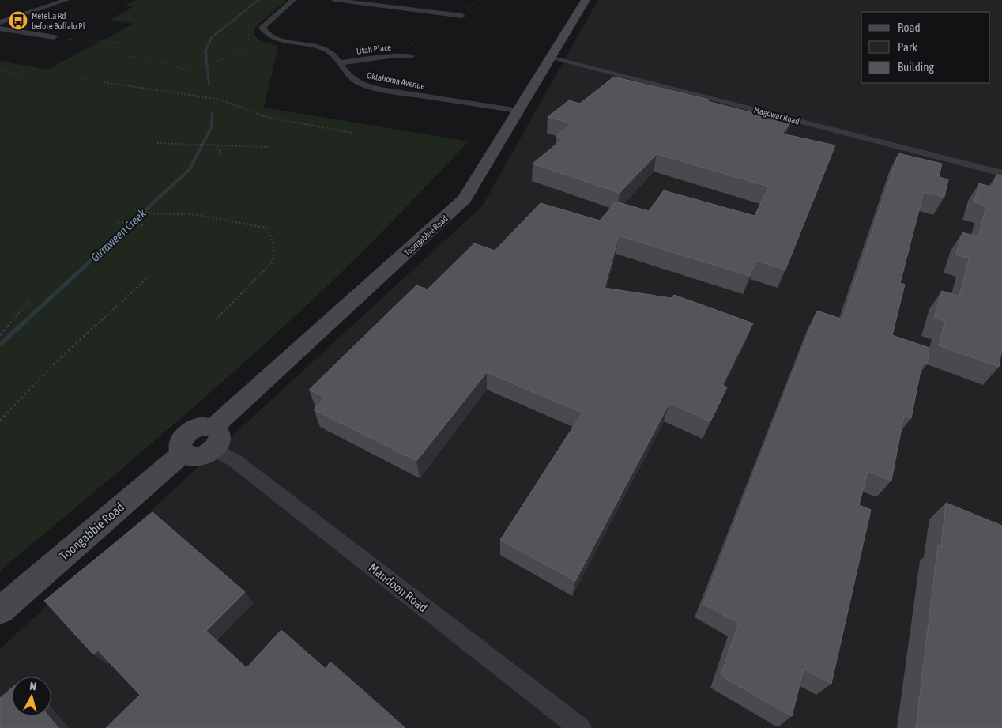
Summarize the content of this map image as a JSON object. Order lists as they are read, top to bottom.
{
  "streets": {
    "main road": ["Toongabbie Road"],
    "street": [
      "Utah Place",
      "Oklahoma Avenue",
      "Magowar Road",
      "Mandoon Road"
    ]
  },
  "crossings": [
    ["Utah Place", "Oklahoma Avenue"],
    ["Oklahoma Avenue", "Toongabbie Road"],
    ["Magowar Road", "Toongabbie Road"],
    ["Toongabbie Road", "Mandoon Road"]
  ],
  "water": ["Girraween Creek"],
  "places": {
    "bus stop": ["Metella Rd before Buffalo Pl"]
  },
  "legend": ["Road", "Park", "Building"],
  "north": "top"
}
